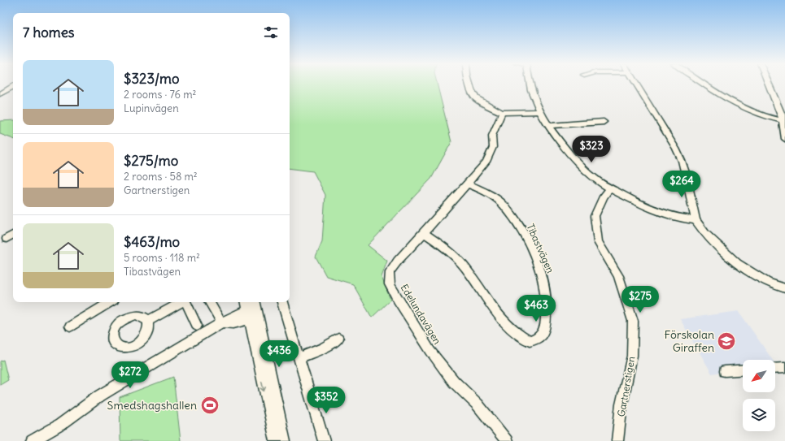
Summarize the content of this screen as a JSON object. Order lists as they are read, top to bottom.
{
  "streets": {
    "street": ["Tibastvägen", "Edelundavägen", "Gartnerstigen"]
  },
  "crossings": [
    ["Tibastvägen", "Edelundavägen"]
  ],
  "places": {
    "school or university": ["Förskolan Giraffen"],
    "sports": ["Smedshagshallen"]
  },
  "north": "bottom left",
  "page": {
    "heading": "7 homes",
    "list": [
      {
        "name": "$323/mo",
        "note": "2 rooms · 76 m² · Lupinvägen"
      },
      {
        "name": "$275/mo",
        "note": "2 rooms · 58 m² · Gartnerstigen"
      },
      {
        "name": "$463/mo",
        "note": "5 rooms · 118 m² · Tibastvägen"
      }
    ],
    "price": [
      "$323",
      "$264",
      "$275",
      "$463",
      "$436",
      "$272",
      "$352"
    ]
  }
}
